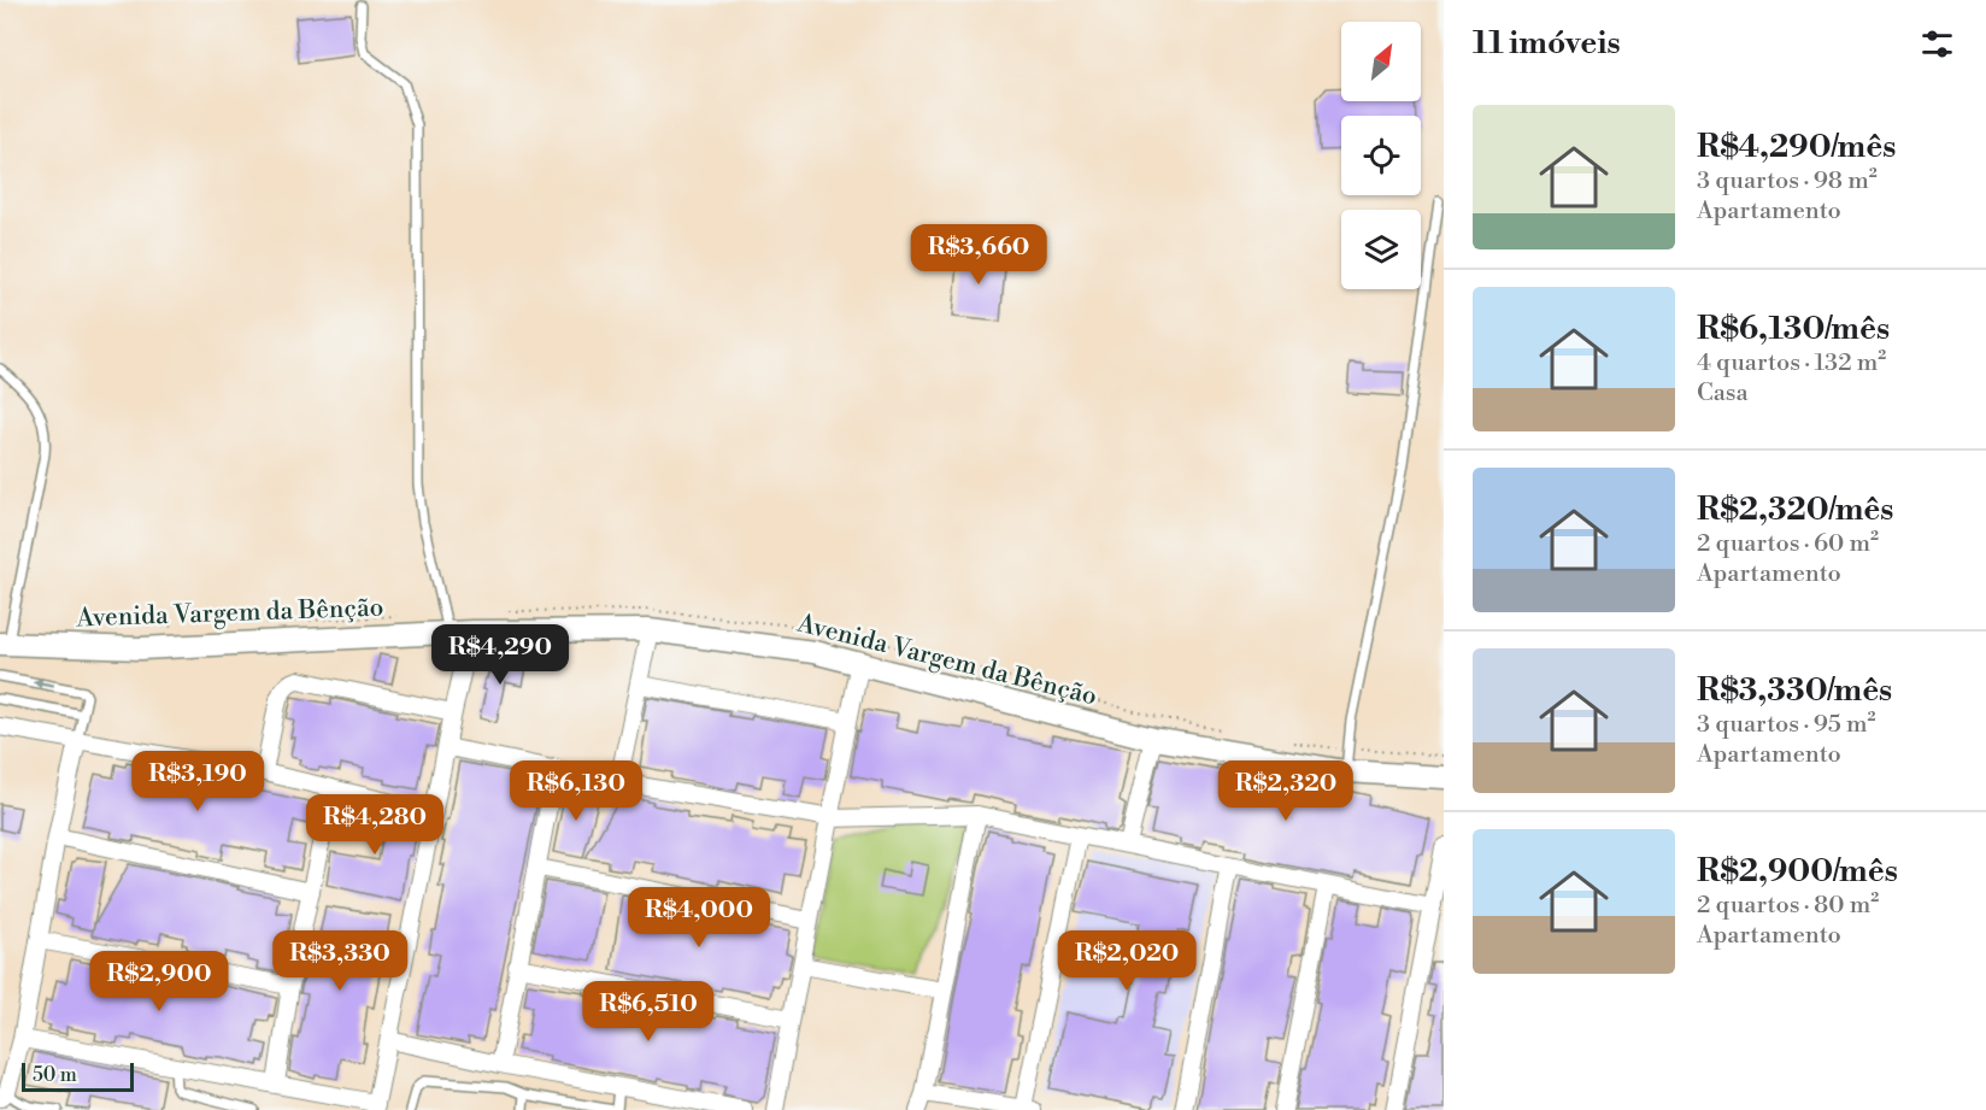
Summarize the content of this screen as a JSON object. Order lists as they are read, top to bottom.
{
  "streets": {
    "street": ["Avenida Vargem da Bênção"]
  },
  "scale_bar": "50 m",
  "north": "top right",
  "page": {
    "heading": "11 imóveis",
    "list": [
      {
        "name": "R$4,290/mês",
        "note": "3 quartos · 98 m² · Apartamento"
      },
      {
        "name": "R$6,130/mês",
        "note": "4 quartos · 132 m² · Casa"
      },
      {
        "name": "R$2,320/mês",
        "note": "2 quartos · 60 m² · Apartamento"
      },
      {
        "name": "R$3,330/mês",
        "note": "3 quartos · 95 m² · Apartamento"
      },
      {
        "name": "R$2,900/mês",
        "note": "2 quartos · 80 m² · Apartamento"
      }
    ],
    "price": [
      "R$3,660",
      "R$4,290",
      "R$3,190",
      "R$6,130",
      "R$2,320",
      "R$4,280",
      "R$4,000",
      "R$3,330",
      "R$2,020",
      "R$2,900",
      "R$6,510"
    ],
    "scale": "50 m"
  }
}
